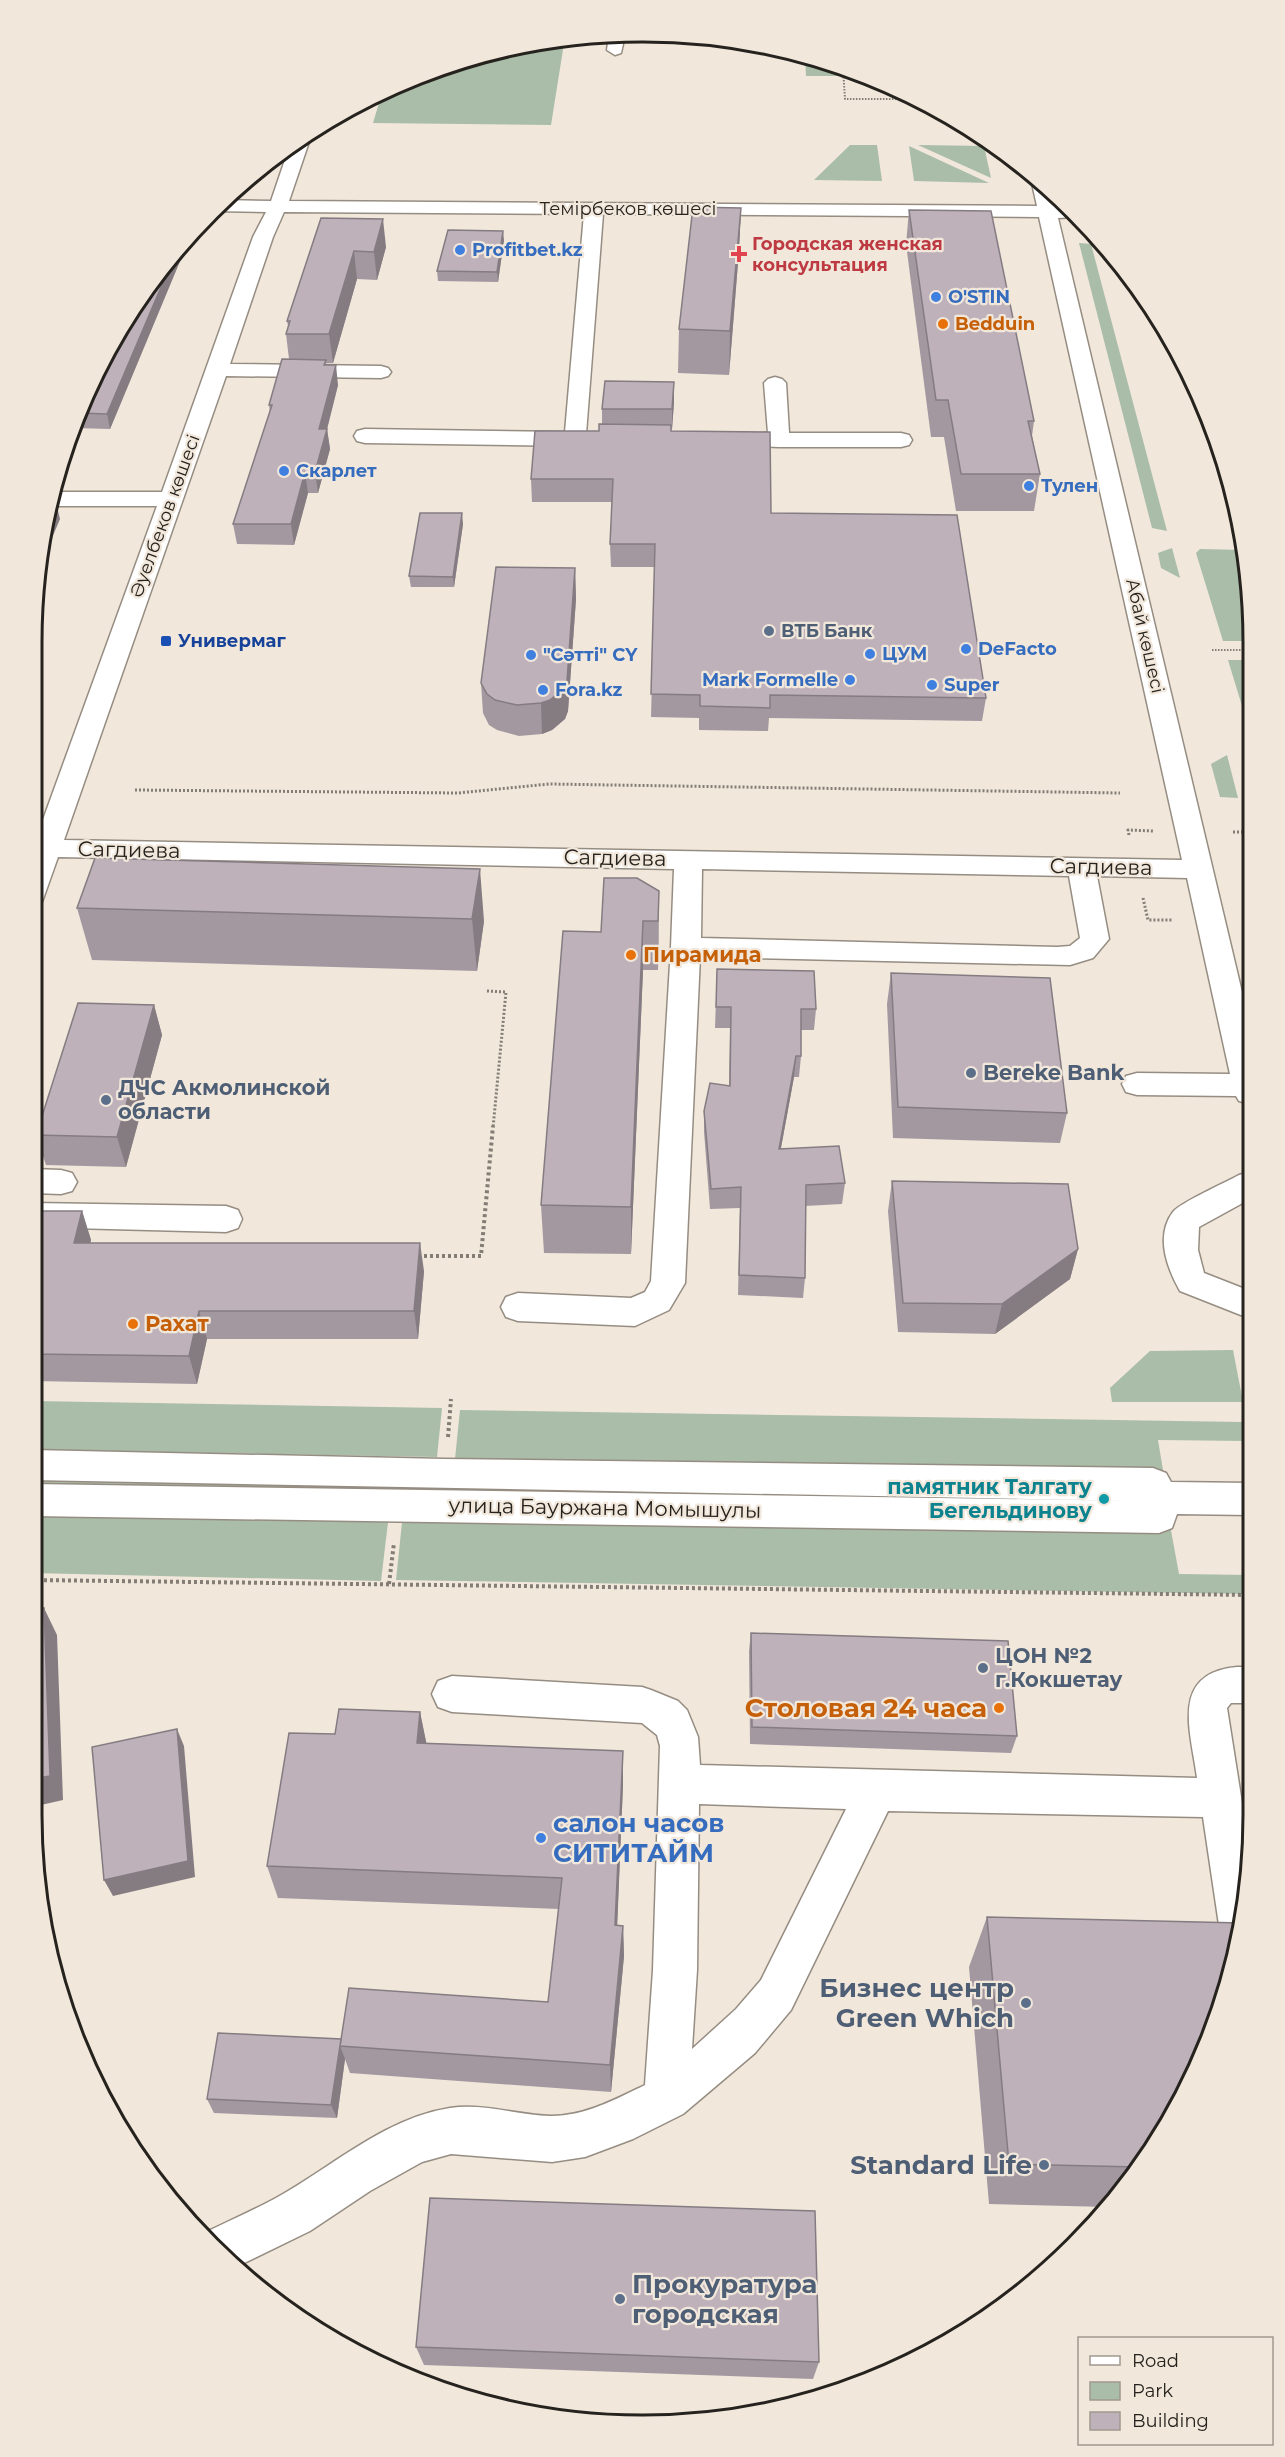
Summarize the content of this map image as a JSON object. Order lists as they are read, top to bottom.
{
  "streets": {
    "street": [
      "Темірбеков көшесі",
      "Әуелбеков көшесі",
      "Абай көшесі",
      "Сагдиева",
      "улица Бауржана Момышулы"
    ]
  },
  "crossings": [
    ["Темірбеков көшесі", "Әуелбеков көшесі"],
    ["Темірбеков көшесі", "Абай көшесі"],
    ["Абай көшесі", "Сагдиева"]
  ],
  "places": {
    "other": [
      "Profitbet.kz",
      "O'STIN",
      "Bedduin",
      "Скарлет",
      "Тулен",
      "ВТБ Банк",
      "DeFacto",
      "ЦУМ",
      "\"Сәтті\" СY",
      "Mark Formelle",
      "Super",
      "Fora.kz",
      "Пирамида",
      "Bereke Bank",
      "ДЧС Акмолинской области",
      "Рахат",
      "памятник Талгату Бегельдинову",
      "ЦОН №2 г.Кокшетау",
      "Столовая 24 часа",
      "салон часов СИТИТАЙМ",
      "Бизнес центр Green Which",
      "Standard Life",
      "Прокуратура городская"
    ],
    "health": ["Городская женская консультация"],
    "transit": ["Универмаг"]
  },
  "legend": ["Road", "Park", "Building"]
}
